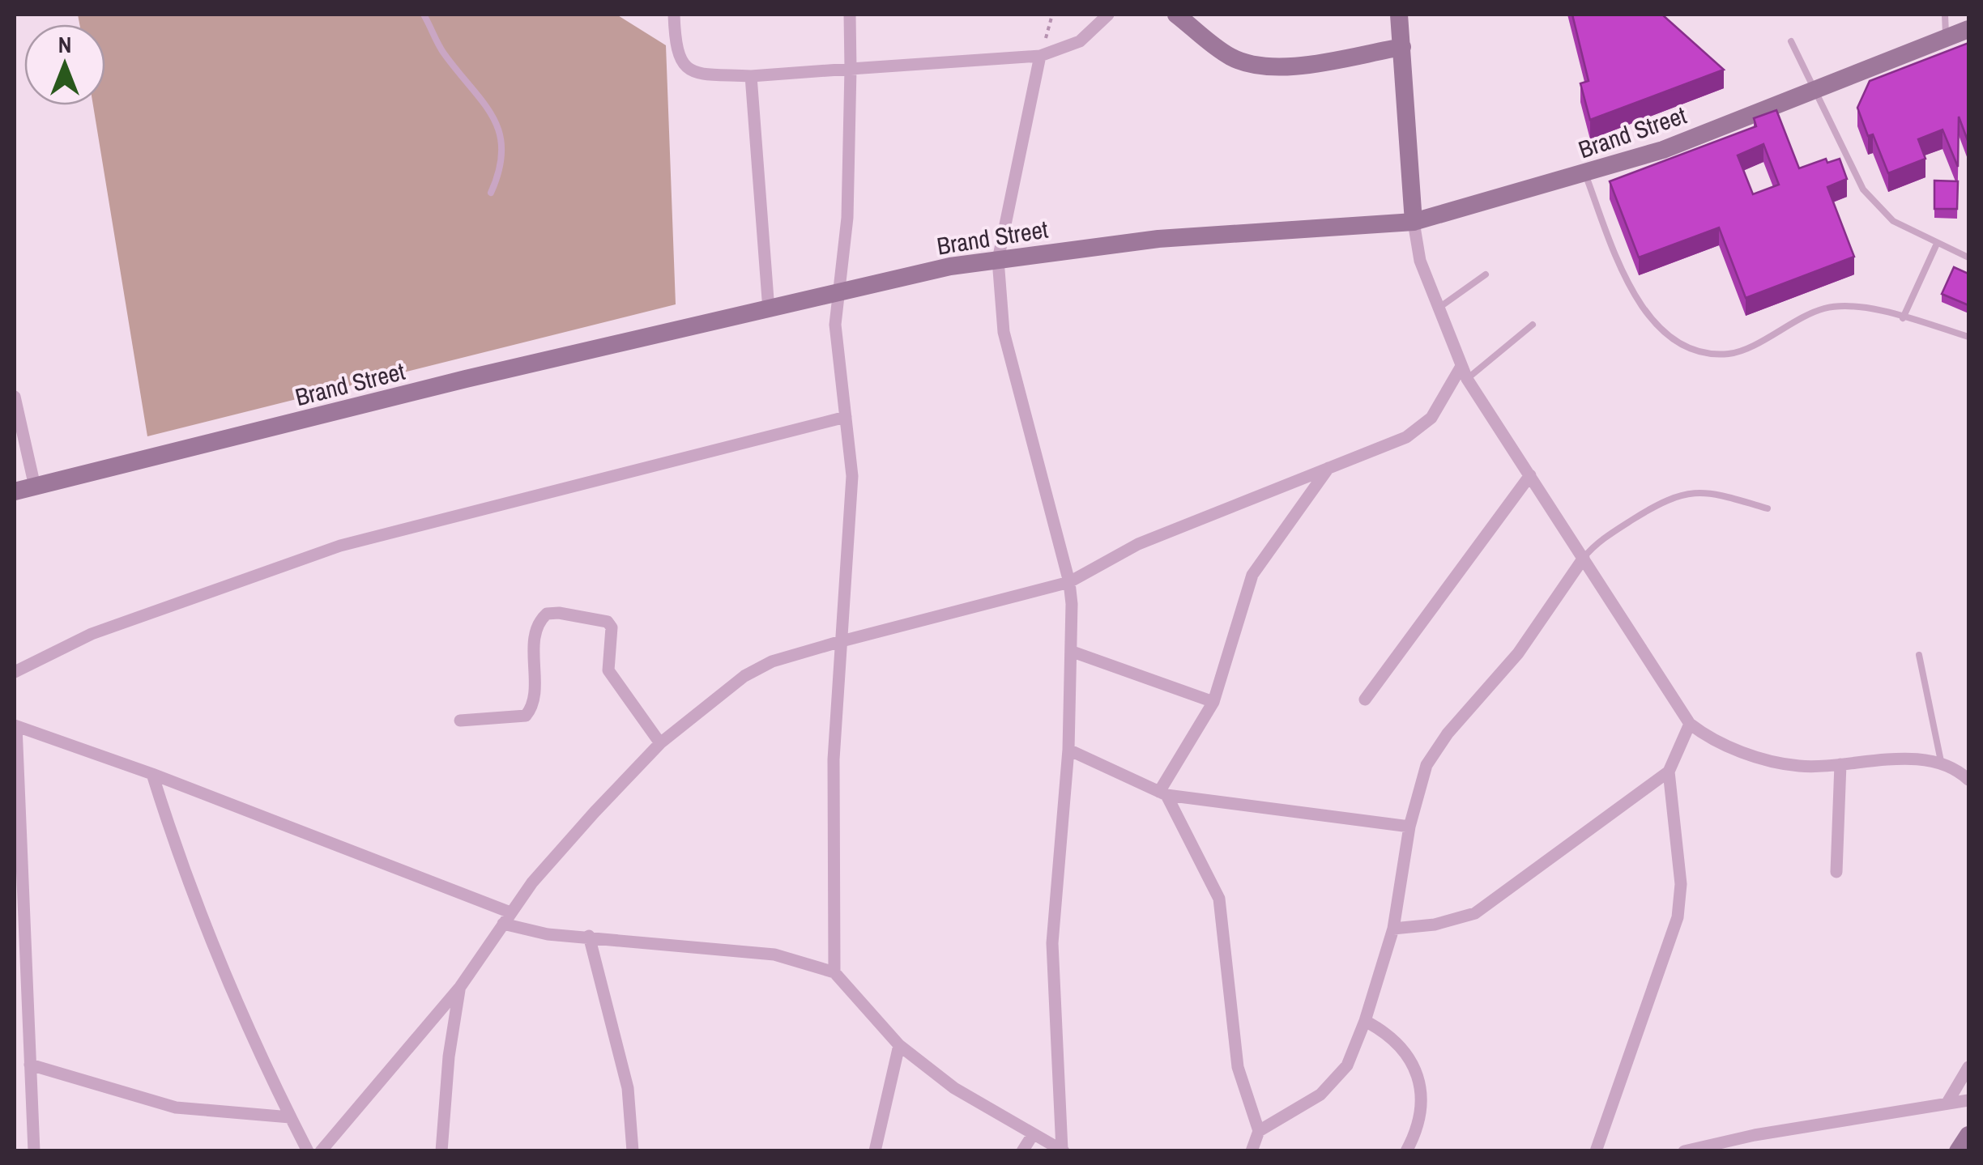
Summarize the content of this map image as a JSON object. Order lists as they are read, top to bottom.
{
  "streets": {
    "street": ["Brand Street"]
  },
  "north": "top"
}
